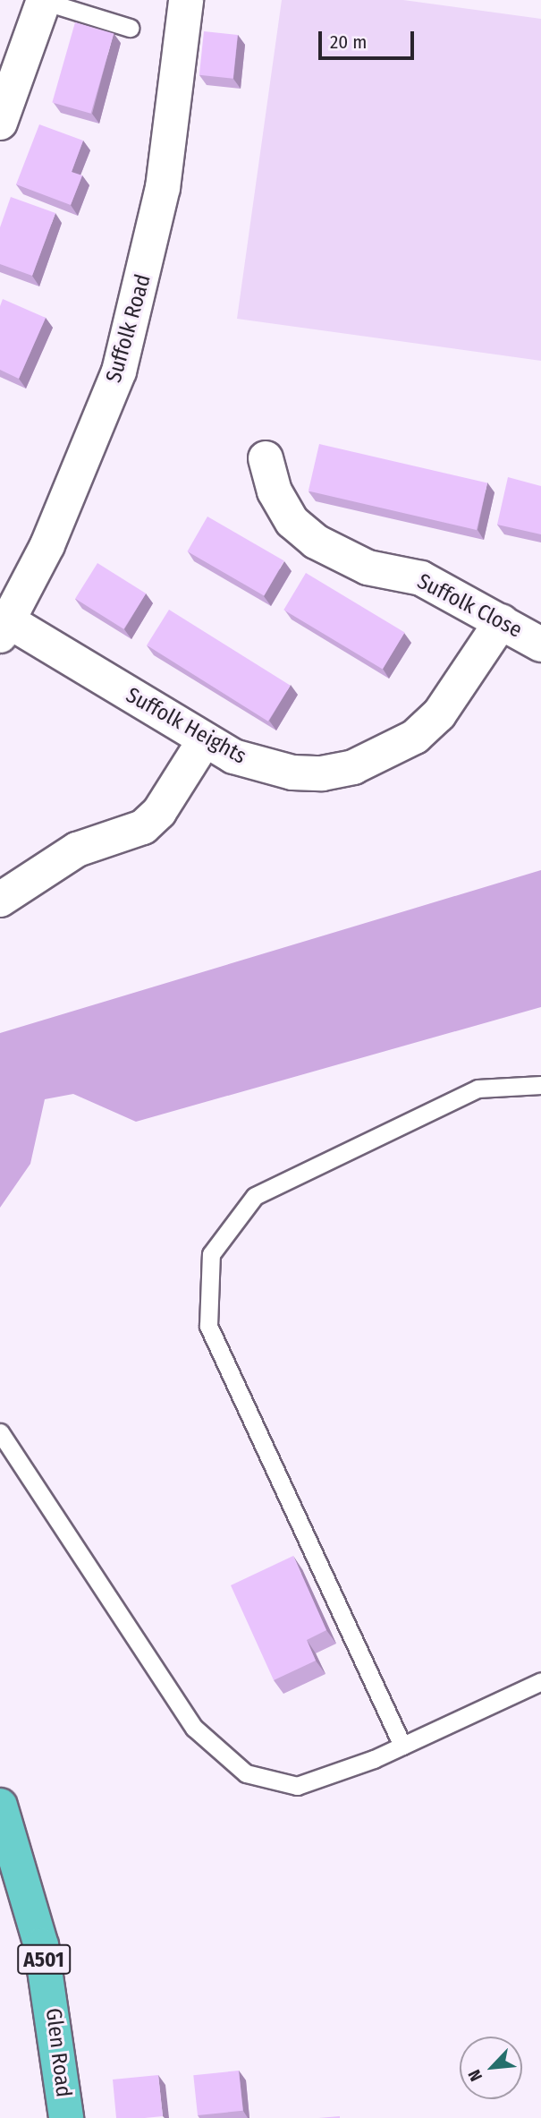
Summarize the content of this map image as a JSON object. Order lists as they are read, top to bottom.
{
  "streets": {
    "main road": ["A501", "Glen Road"],
    "street": ["Suffolk Road", "Suffolk Close", "Suffolk Heights"]
  },
  "crossings": [
    ["Suffolk Road", "Suffolk Heights"],
    ["Suffolk Close", "Suffolk Heights"]
  ],
  "scale_bar": "20 m",
  "north": "bottom left"
}
